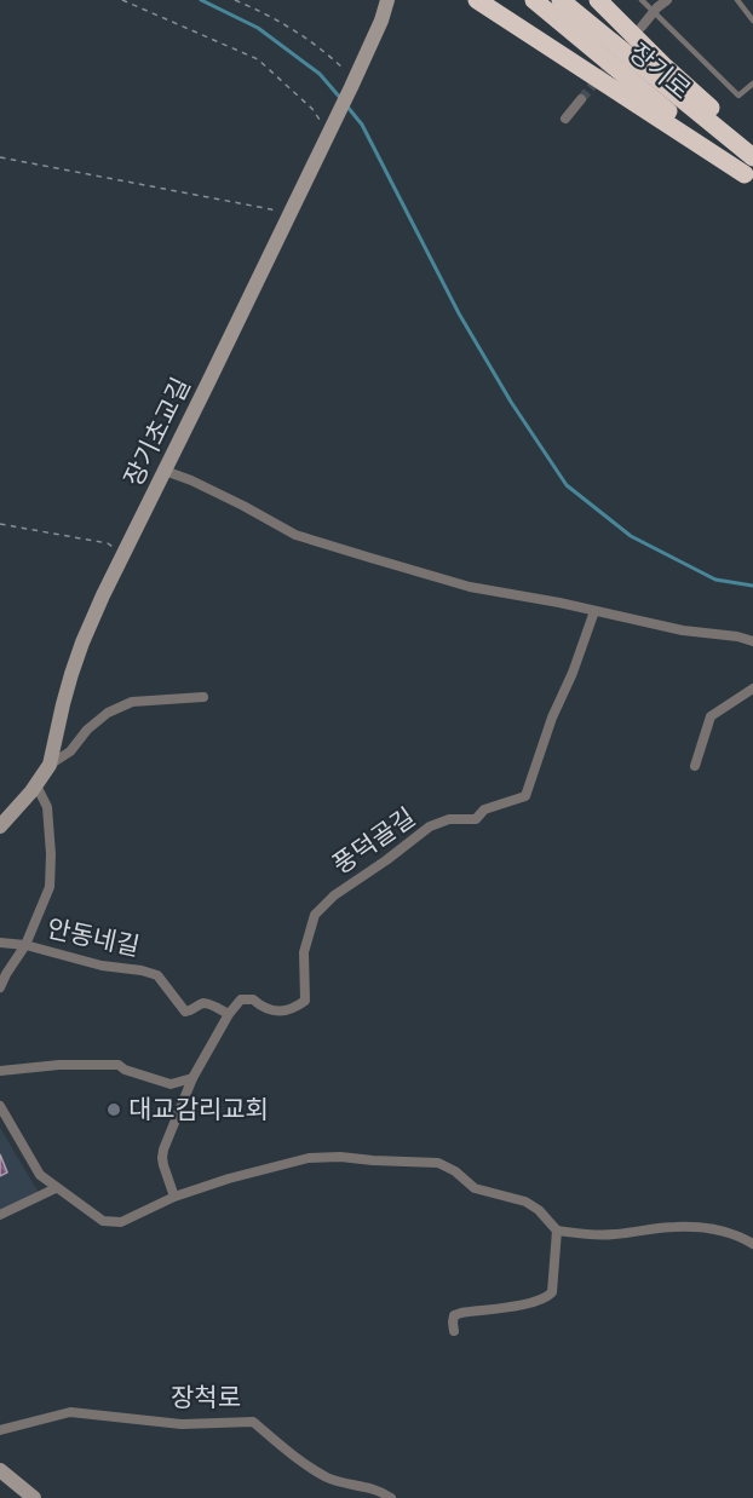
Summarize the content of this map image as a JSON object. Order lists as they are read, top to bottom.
{
  "streets": {
    "highway": ["장기로"],
    "main road": ["장기초교길"],
    "street": ["풍덕골길", "안동네길", "장척로"]
  },
  "crossings": [
    ["풍덕골길", "안동네길"]
  ],
  "places": ["대교감리교회"]
}
